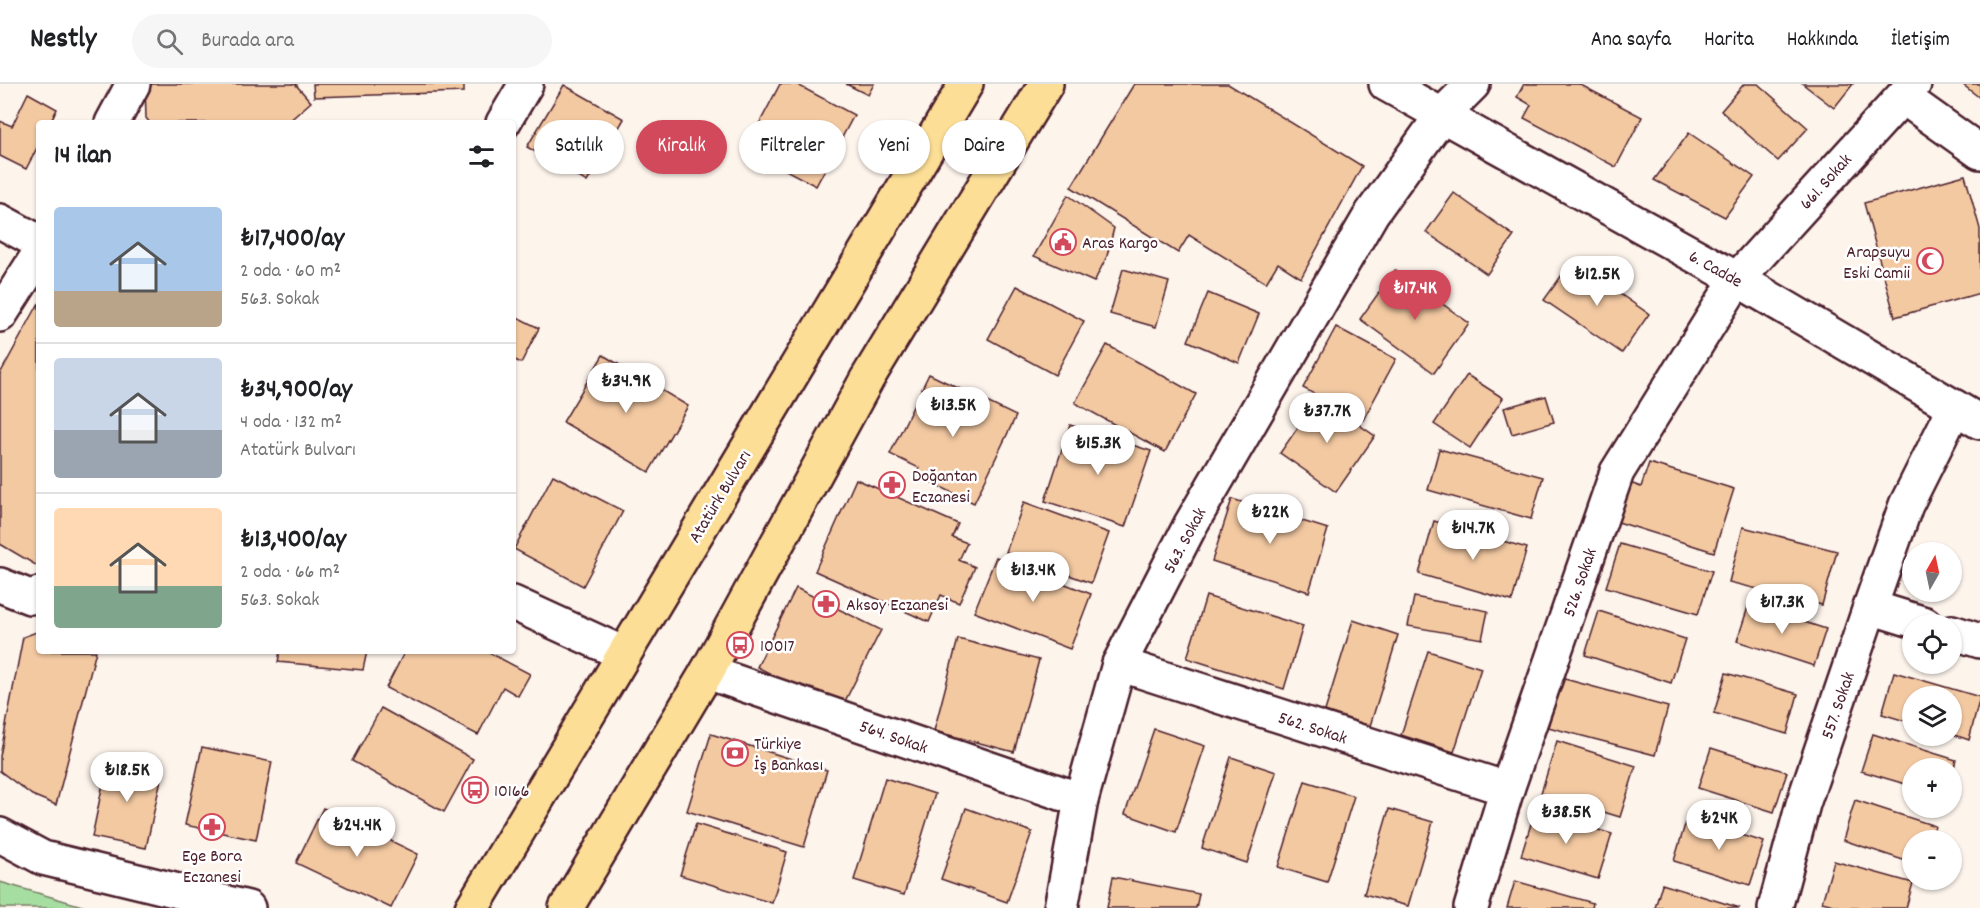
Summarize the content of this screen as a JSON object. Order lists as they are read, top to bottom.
{
  "streets": {
    "main road": ["Atatürk Bulvarı"],
    "street": [
      "661. Sokak",
      "6. Cadde",
      "563. Sokak",
      "526. Sokak",
      "557. Sokak",
      "562. Sokak",
      "564. Sokak"
    ]
  },
  "crossings": [
    ["661. Sokak", "6. Cadde"],
    ["661. Sokak", "526. Sokak"],
    ["6. Cadde", "563. Sokak"],
    ["6. Cadde", "526. Sokak"],
    ["6. Cadde", "557. Sokak"],
    ["563. Sokak", "562. Sokak"],
    ["563. Sokak", "564. Sokak"],
    ["526. Sokak", "562. Sokak"]
  ],
  "places": {
    "public building": ["Aras Kargo"],
    "mosque": ["Arapsuyu Eski Camii"],
    "pharmacy": ["Doğantan Eczanesi", "Aksoy Eczanesi", "Ege Bora Eczanesi"],
    "bus stop": ["10017", "10166"],
    "bank": ["Türkiye İş Bankası"]
  },
  "north": "top",
  "page": {
    "header": "Nestly",
    "search": "Burada ara",
    "nav": [
      "Ana sayfa",
      "Harita",
      "Hakkında",
      "İletişim"
    ],
    "chip": [
      "Satılık",
      "Kiralık",
      "Filtreler",
      "Yeni",
      "Daire"
    ],
    "heading": "14 ilan",
    "list": [
      {
        "name": "₺17,400/ay",
        "note": "2 oda · 60 m² · 563. Sokak"
      },
      {
        "name": "₺34,900/ay",
        "note": "4 oda · 132 m² · Atatürk Bulvarı"
      },
      {
        "name": "₺13,400/ay",
        "note": "2 oda · 66 m² · 563. Sokak"
      }
    ],
    "price": [
      "₺12.5K",
      "₺17.4K",
      "₺34.9K",
      "₺13.5K",
      "₺37.7K",
      "₺15.3K",
      "₺22K",
      "₺14.7K",
      "₺13.4K",
      "₺17.3K",
      "₺18.5K",
      "₺38.5K",
      "₺24K",
      "₺24.4K"
    ],
    "map_buttons": ["+", "−"]
  }
}
